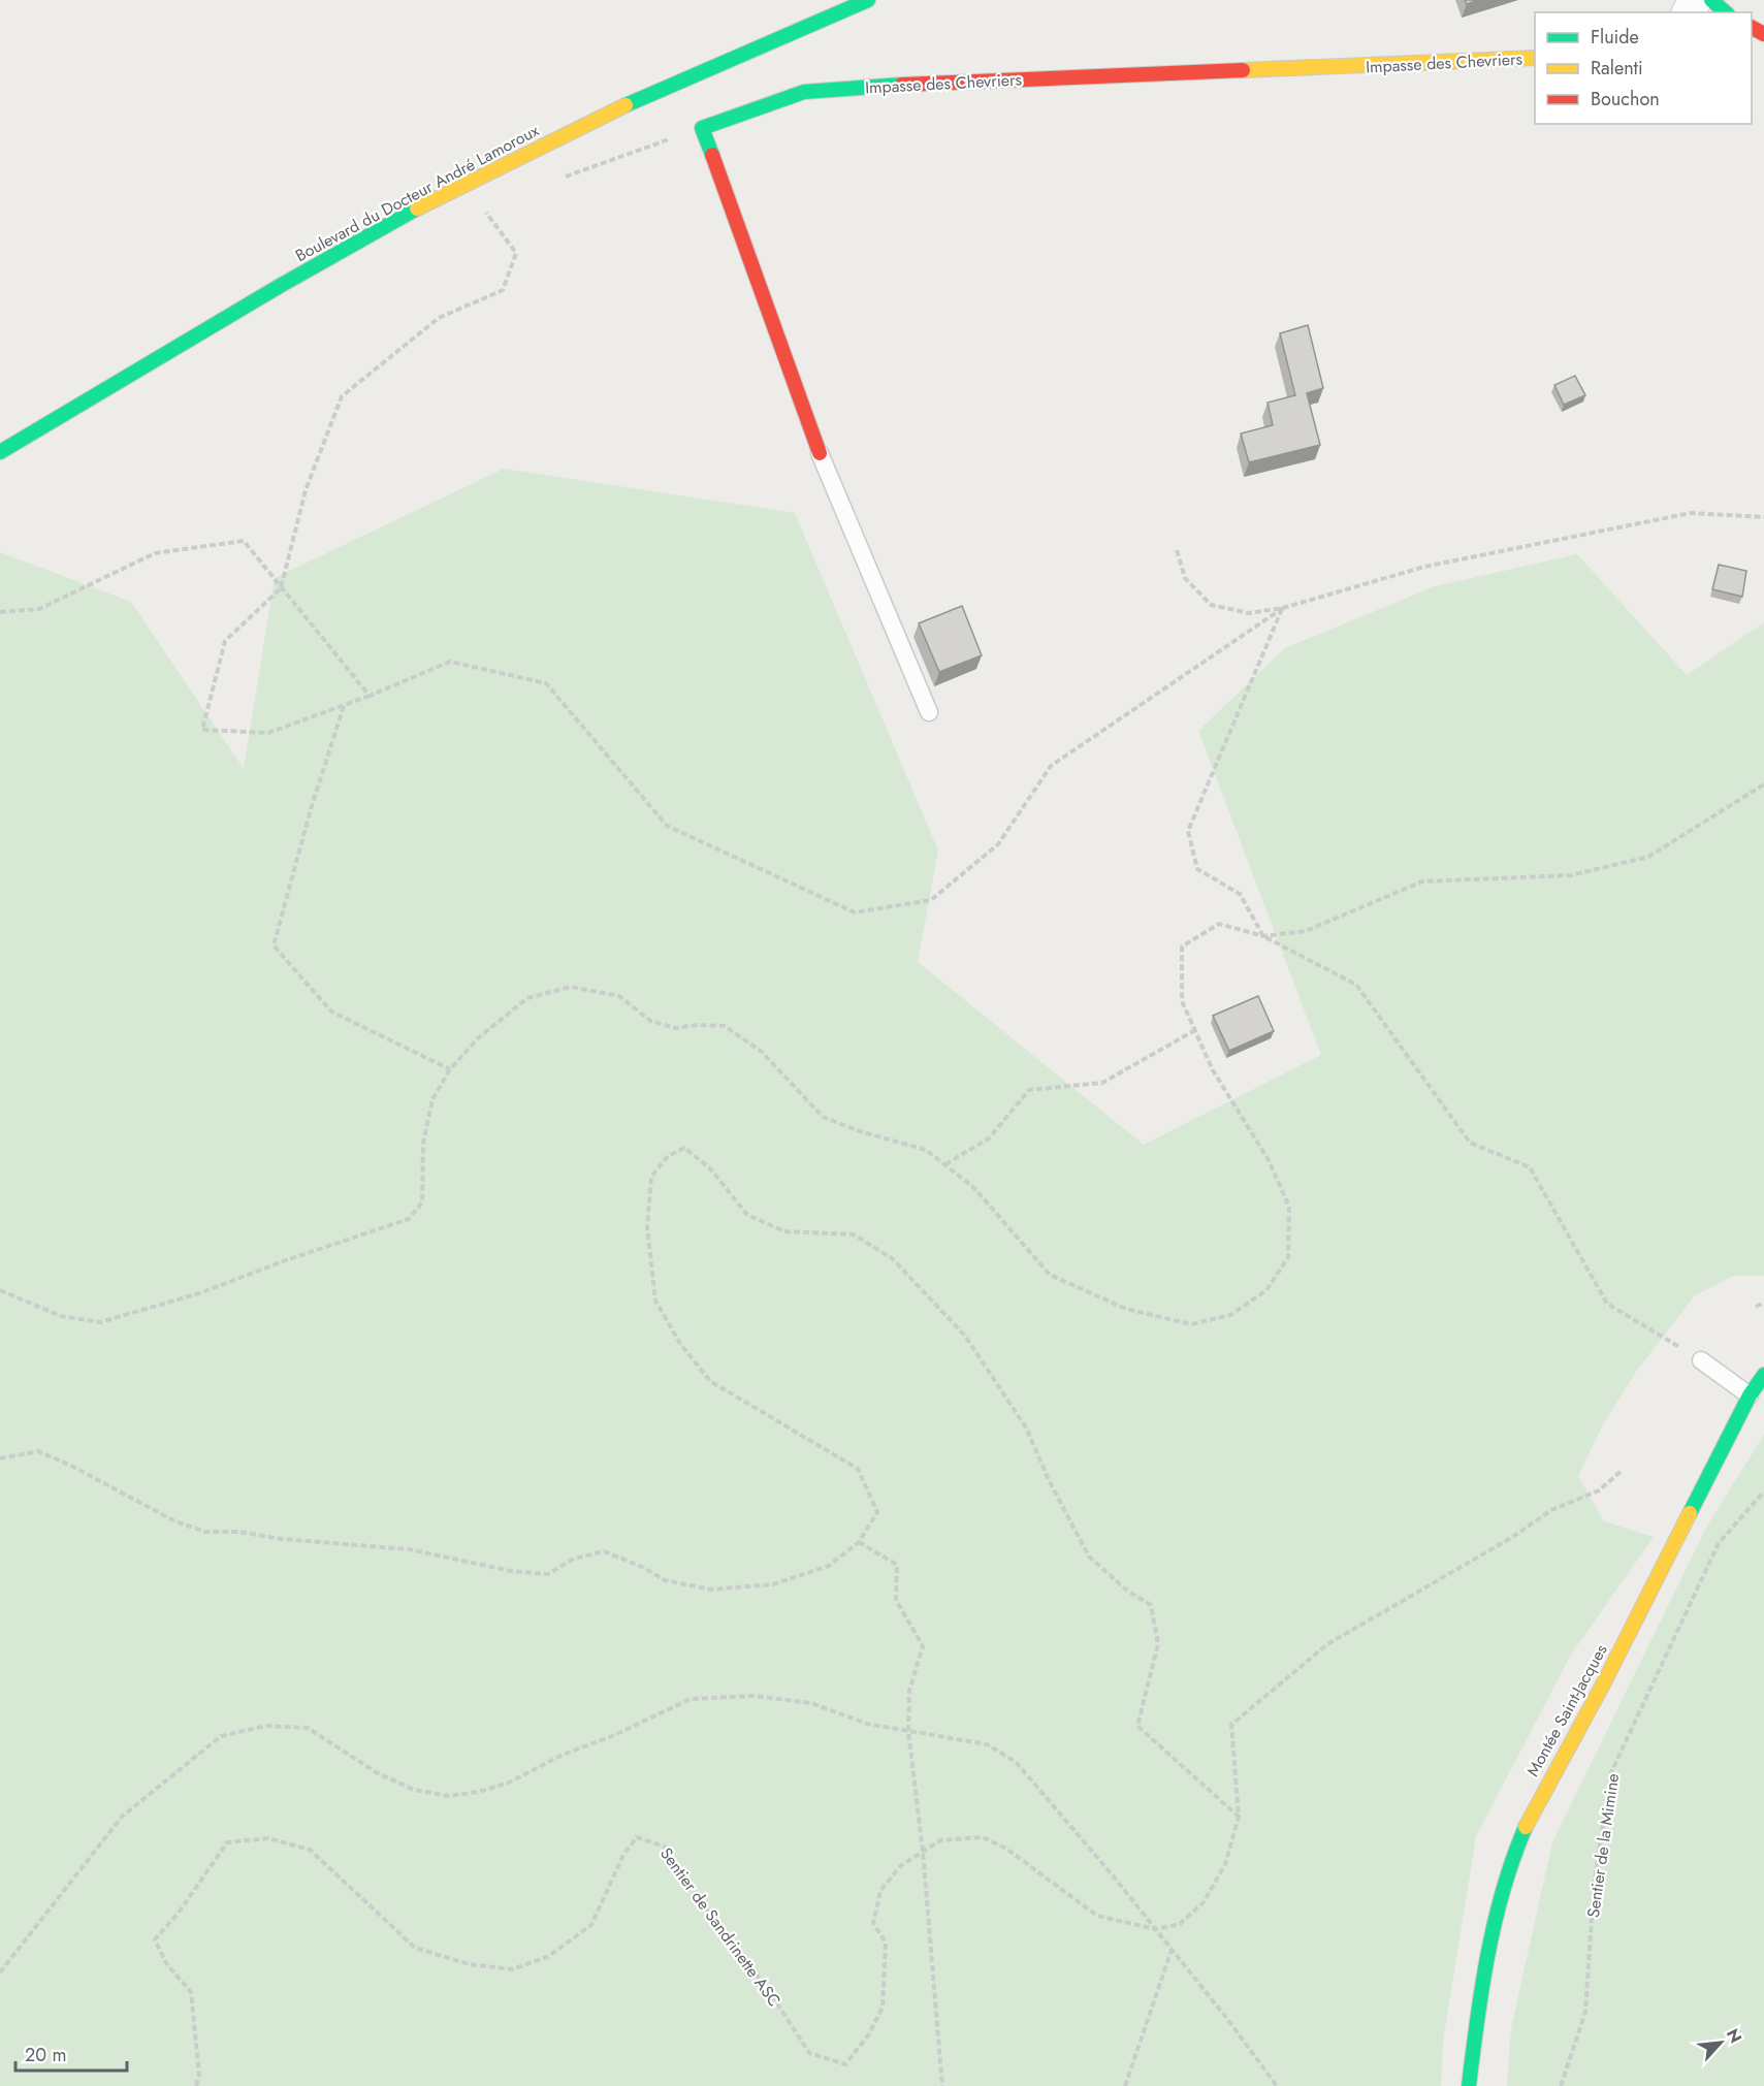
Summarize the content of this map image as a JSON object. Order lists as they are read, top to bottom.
{
  "streets": {
    "street": ["Impasse des Chevriers", "Boulevard du Docteur André Lamoroux", "Montée Saint-Jacques"],
    "path": ["Sentier de la Mimine", "Sentier de Sandrinette ASC"]
  },
  "legend": ["Fluide", "Ralenti", "Bouchon"],
  "scale_bar": "20 m",
  "north": "top right"
}
